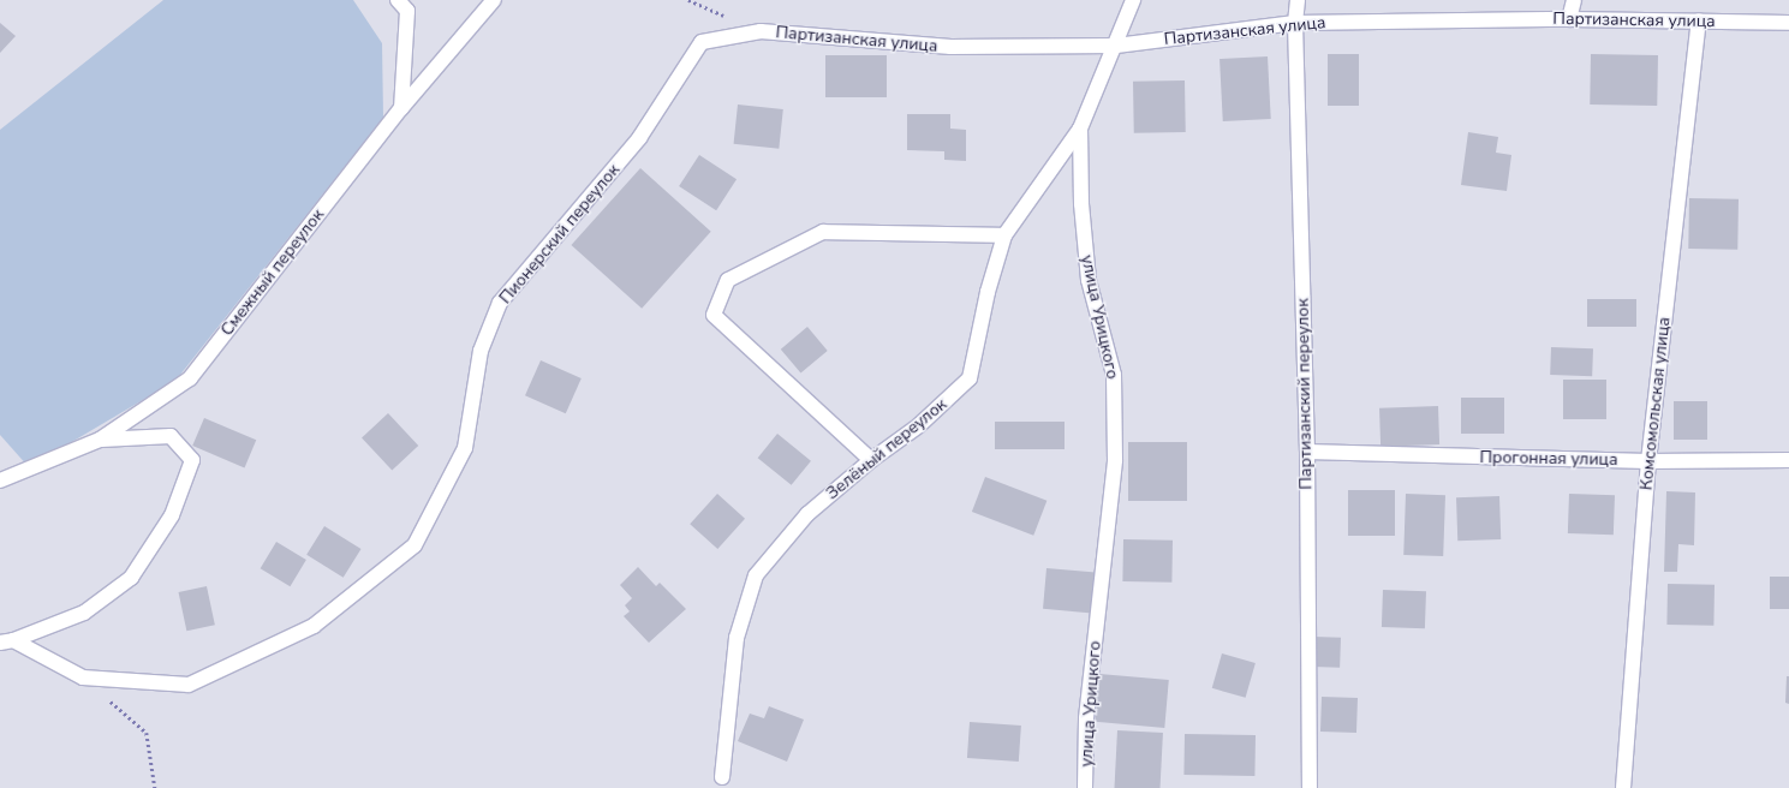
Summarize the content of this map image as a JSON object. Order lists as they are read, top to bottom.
{
  "streets": {
    "street": [
      "Партизанская улица",
      "Пионерский переулок",
      "Смежный переулок",
      "улица Урицкого",
      "Партизанский переулок",
      "Комсомольская улица",
      "Зелёный переулок",
      "Прогонная улица"
    ]
  },
  "crossings": [
    ["Партизанская улица", "Пионерский переулок"],
    ["Партизанская улица", "улица Урицкого"],
    ["Партизанская улица", "Партизанский переулок"],
    ["Партизанская улица", "Комсомольская улица"],
    ["улица Урицкого", "Зелёный переулок"],
    ["Партизанский переулок", "Прогонная улица"],
    ["Комсомольская улица", "Прогонная улица"]
  ]
}
